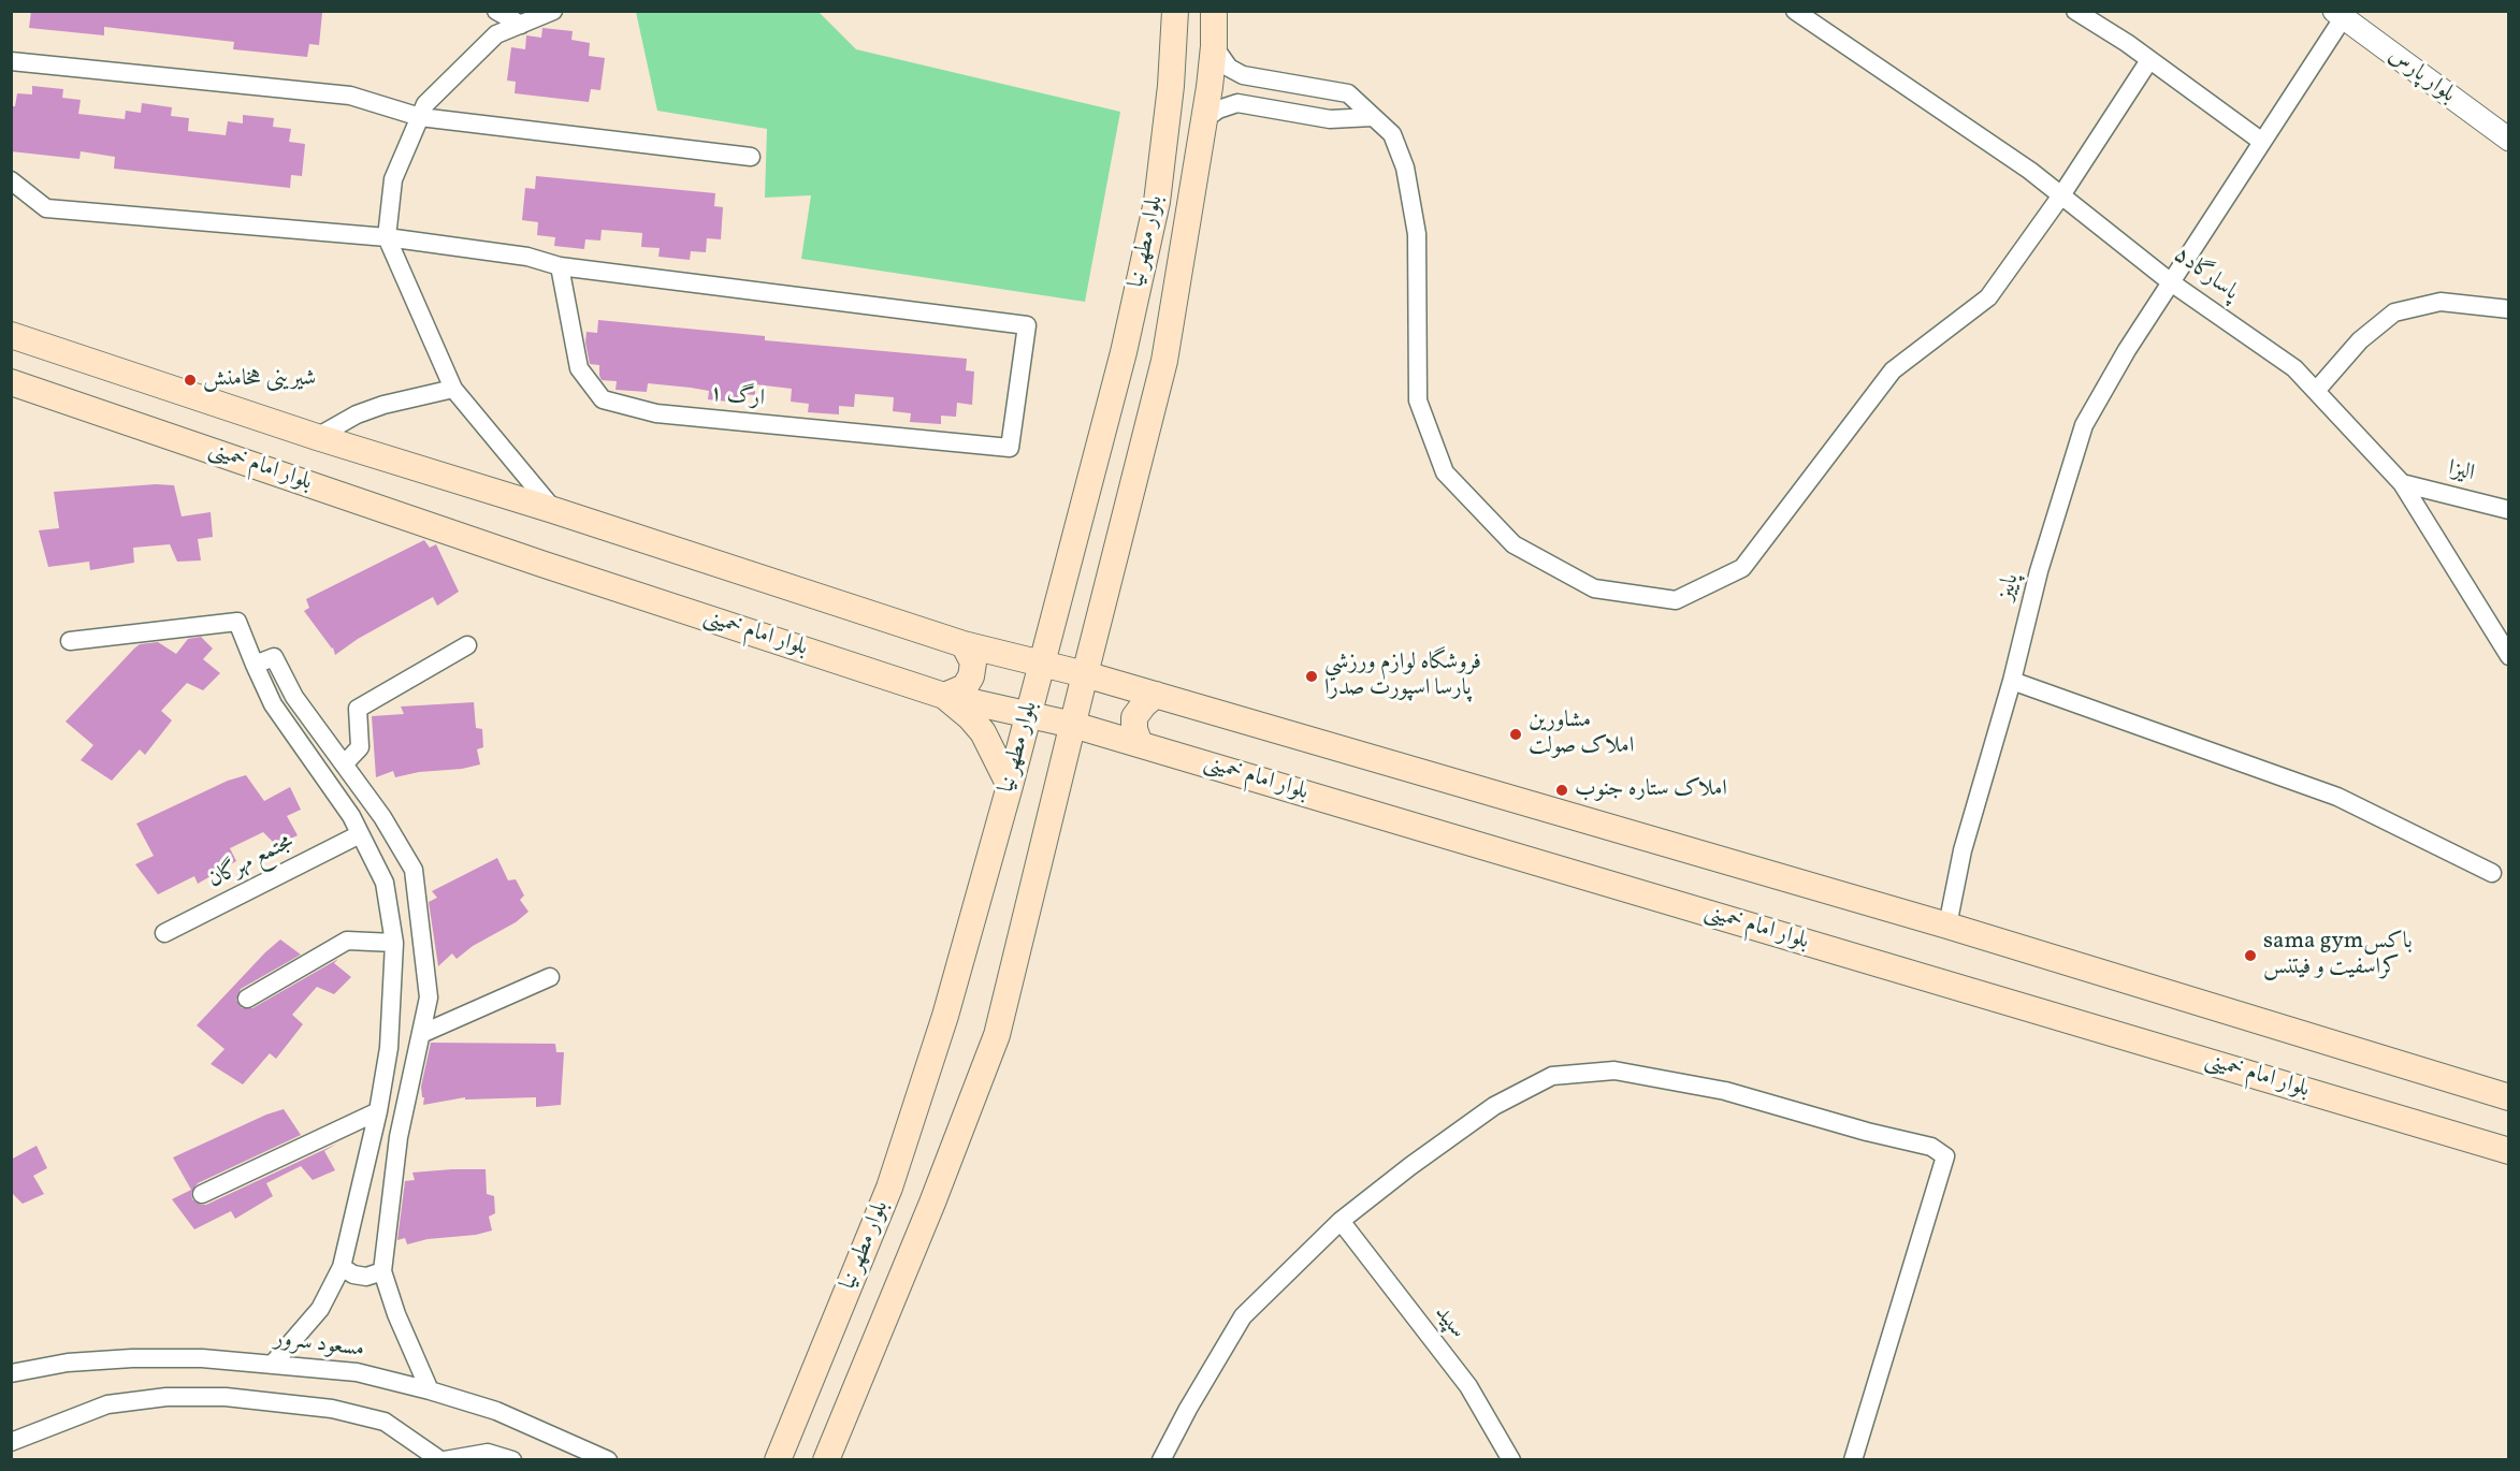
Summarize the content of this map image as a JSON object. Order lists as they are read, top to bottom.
{
  "streets": {
    "main road": ["بلوار مطهر نیا", "بلوار امام خمینی"],
    "street": [
      "بلوار پارس",
      "پاسارگاد۵",
      "ارگ ۱",
      "الیزا",
      "پاییز",
      "مجتمع مهرگان",
      "سپید",
      "مسعود سرور"
    ]
  },
  "crossings": [
    ["بلوار پارس", "پاییز"],
    ["بلوار مطهر نیا", "بلوار امام خمینی"],
    ["پاسارگاد۵", "الیزا"],
    ["پاسارگاد۵", "پاییز"],
    ["بلوار امام خمینی", "پاییز"]
  ],
  "places": [
    "شیرینی هخامنش",
    "فروشگاه لوازم ورزشي پارسا اسپورت صدرا",
    "مشاورین املاک صولت",
    "املاک ستاره جنوب",
    "sama gymباکس کراسفیت و فیتنس"
  ]
}
